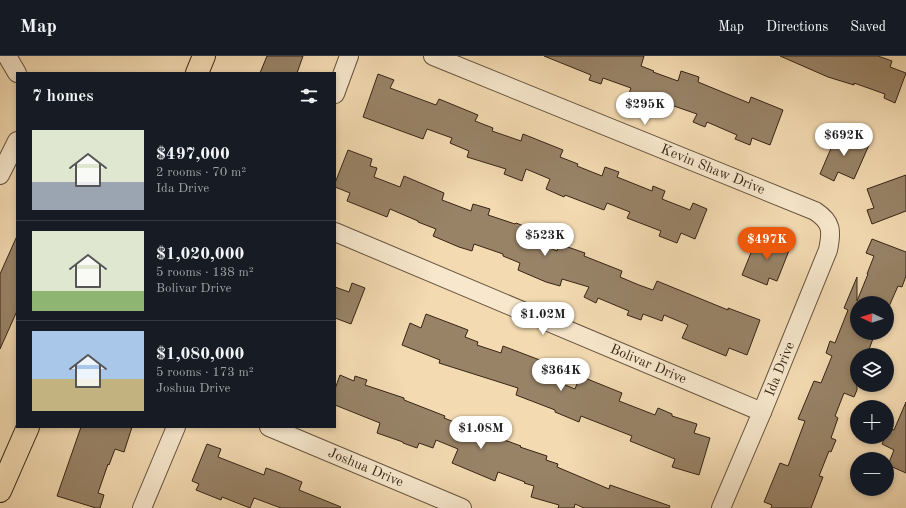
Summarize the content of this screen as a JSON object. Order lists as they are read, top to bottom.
{
  "streets": {
    "street": [
      "Kevin Shaw Drive",
      "Bolivar Drive",
      "Ida Drive",
      "Joshua Drive"
    ]
  },
  "crossings": [
    ["Kevin Shaw Drive", "Ida Drive"],
    ["Bolivar Drive", "Ida Drive"]
  ],
  "north": "left",
  "page": {
    "header": "Map",
    "nav": ["Map", "Directions", "Saved"],
    "heading": "7 homes",
    "price": [
      "$295K",
      "$692K",
      "$523K",
      "$497K",
      "$1.02M",
      "$364K",
      "$1.08M"
    ],
    "list": [
      {
        "name": "$497,000",
        "note": "2 rooms · 70 m² · Ida Drive"
      },
      {
        "name": "$1,020,000",
        "note": "5 rooms · 138 m² · Bolivar Drive"
      },
      {
        "name": "$1,080,000",
        "note": "5 rooms · 173 m² · Joshua Drive"
      }
    ],
    "map_buttons": ["+", "−"]
  }
}
